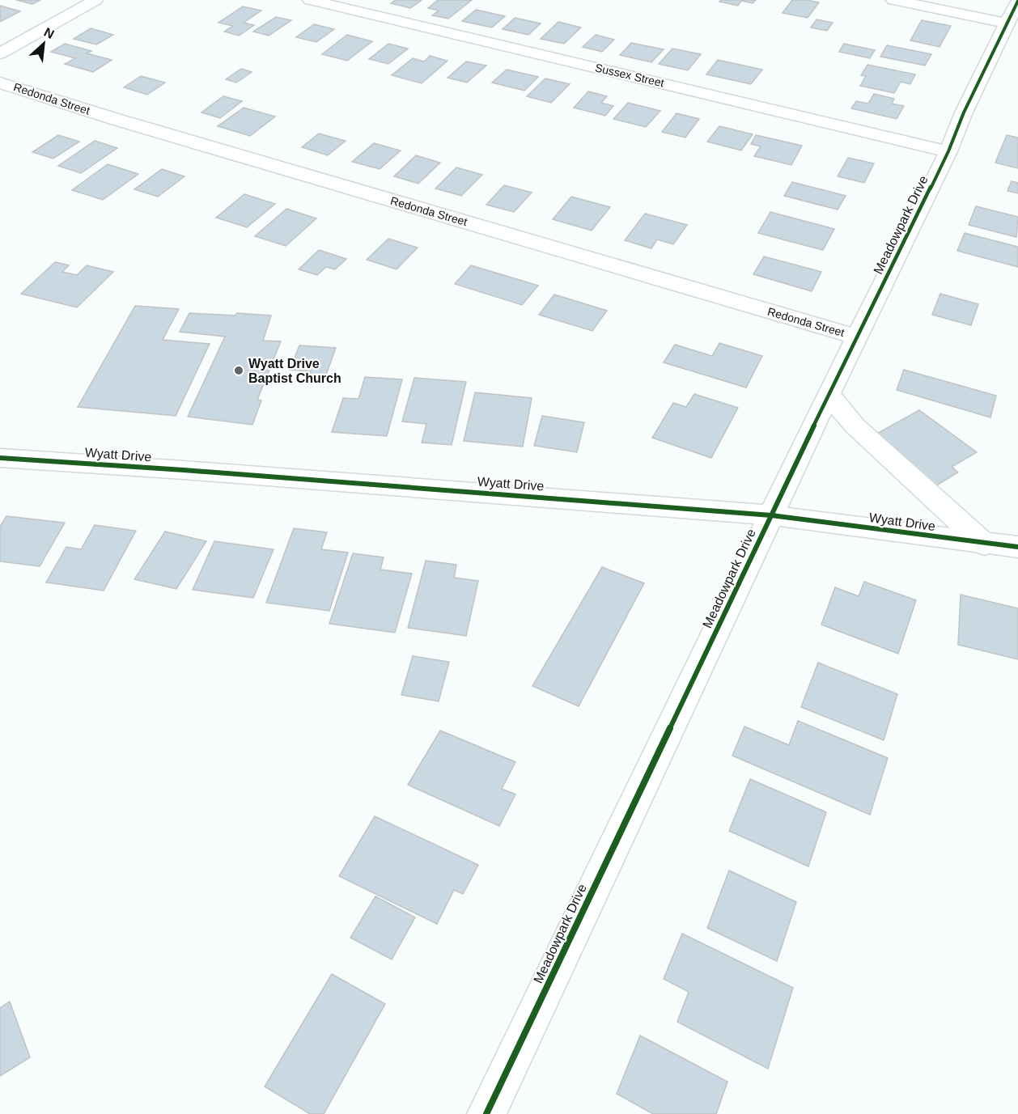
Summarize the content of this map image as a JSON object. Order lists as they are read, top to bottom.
{
  "streets": {
    "street": [
      "Sussex Street",
      "Redonda Street",
      "Meadowpark Drive",
      "Wyatt Drive"
    ]
  },
  "crossings": [
    ["Sussex Street", "Meadowpark Drive"],
    ["Redonda Street", "Meadowpark Drive"],
    ["Meadowpark Drive", "Wyatt Drive"]
  ],
  "places": ["Wyatt Drive Baptist Church"],
  "north": "top right"
}
